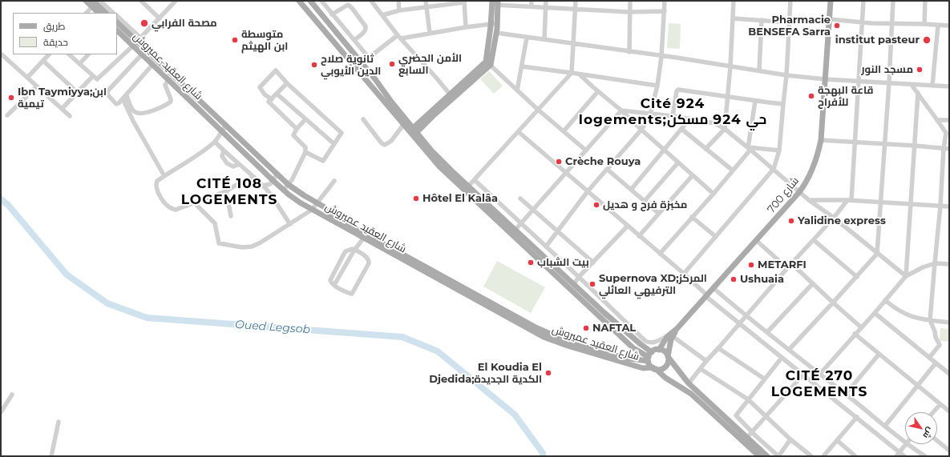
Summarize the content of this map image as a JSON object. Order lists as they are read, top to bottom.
{
  "streets": {
    "main road": ["شارع العقيد عميروش", "شارع 700"]
  },
  "districts": ["Cité 924 logements;حي 924 مسكن", "CITÉ 108 LOGEMENTS", "CITÉ 270 LOGEMENTS"],
  "water": ["Oued Legsob"],
  "places": [
    "مصحة الفرابي",
    "Pharmacie BENSEFA Sarra",
    "متوسطة ابن الهيثم",
    "institut pasteur",
    "الأمن الحضري السابع",
    "ثانوية صلاح الدين الأيوبي",
    "مسجد النور",
    "قاعة البهجة للأفراح",
    "Ibn Taymiyya;ابن تيمية",
    "Crèche Rouya",
    "Hôtel El Kalâa",
    "مخبزة فرح و هديل",
    "Yalidine express",
    "بيت الشباب",
    "METARFI",
    "Ushuaia",
    "Supernova XD;المركز الترفيهي العائلي",
    "NAFTAL",
    "El Koudia El Djedida;الكدية الجديدة"
  ],
  "legend": ["طريق", "حديقة"],
  "north": "bottom right"
}
